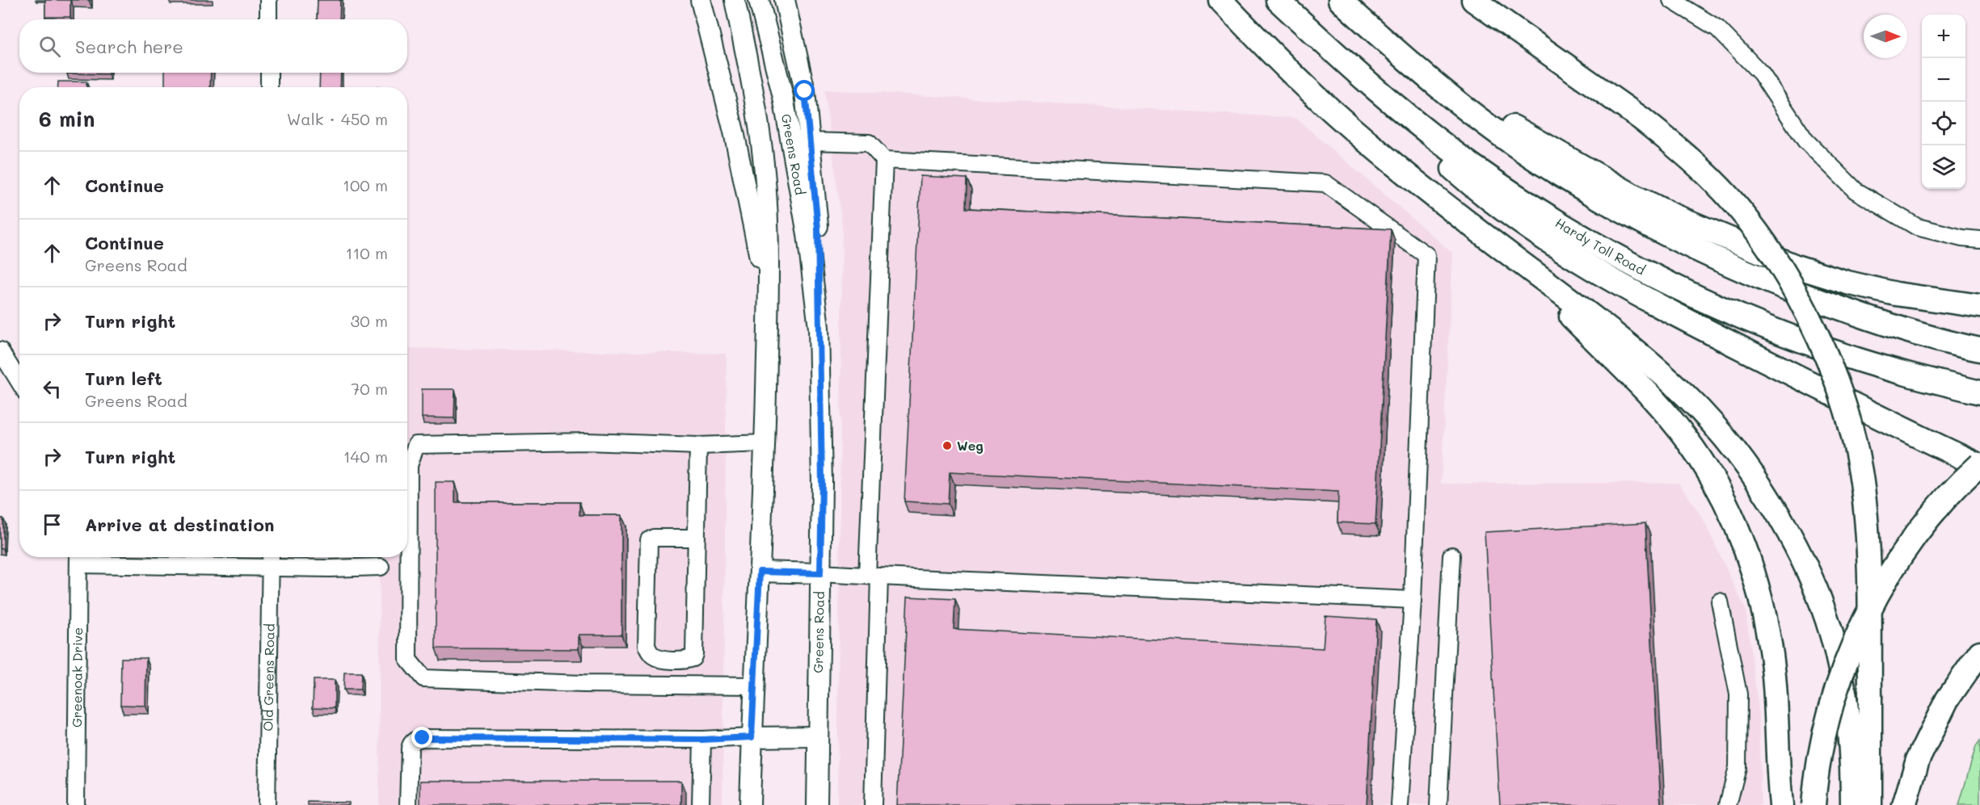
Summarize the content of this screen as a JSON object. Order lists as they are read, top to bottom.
{
  "streets": {
    "highway": ["Hardy Toll Road"],
    "main road": ["Greens Road"],
    "street": ["Greenoak Drive", "Old Greens Road"]
  },
  "places": ["Weg"],
  "north": "right",
  "page": {
    "map_buttons": ["+", "−"],
    "search": "Search here",
    "heading": ["6 min", "Walk · 450 m"],
    "list": [
      ["Continue", "100 m"],
      ["Continue", "Greens Road", "110 m"],
      ["Turn right", "30 m"],
      ["Turn left", "Greens Road", "70 m"],
      ["Turn right", "140 m"],
      "Arrive at destination"
    ]
  }
}
